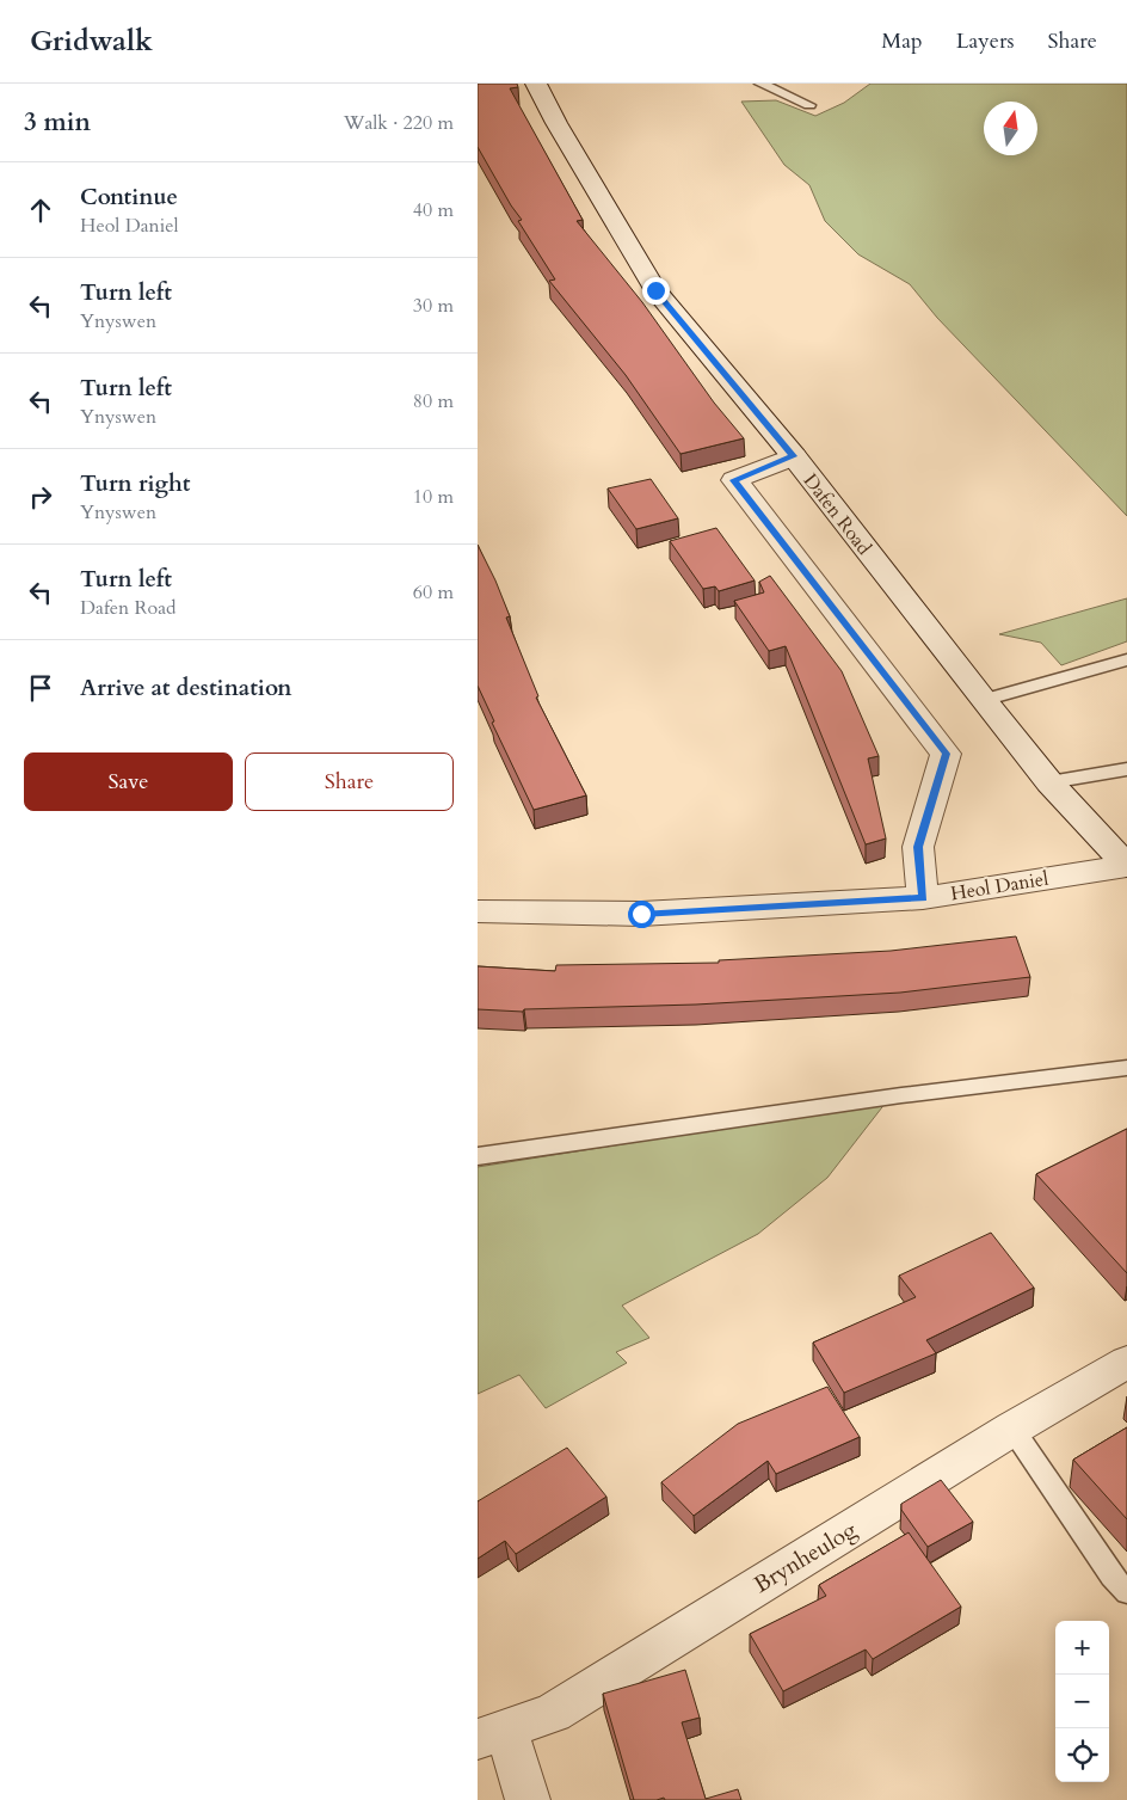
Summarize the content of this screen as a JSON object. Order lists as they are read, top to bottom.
{
  "streets": {
    "street": ["Dafen Road", "Heol Daniel", "Brynheulog"]
  },
  "crossings": [
    ["Dafen Road", "Heol Daniel"]
  ],
  "north": "top",
  "page": {
    "header": "Gridwalk",
    "nav": ["Map", "Layers", "Share"],
    "heading": ["3 min", "Walk · 220 m"],
    "list": [
      ["Continue", "Heol Daniel", "40 m"],
      ["Turn left", "Ynyswen", "30 m"],
      ["Turn left", "Ynyswen", "80 m"],
      ["Turn right", "Ynyswen", "10 m"],
      ["Turn left", "Dafen Road", "60 m"],
      "Arrive at destination"
    ],
    "buttons": ["Save", "Share"],
    "map_buttons": ["+", "−"]
  }
}
